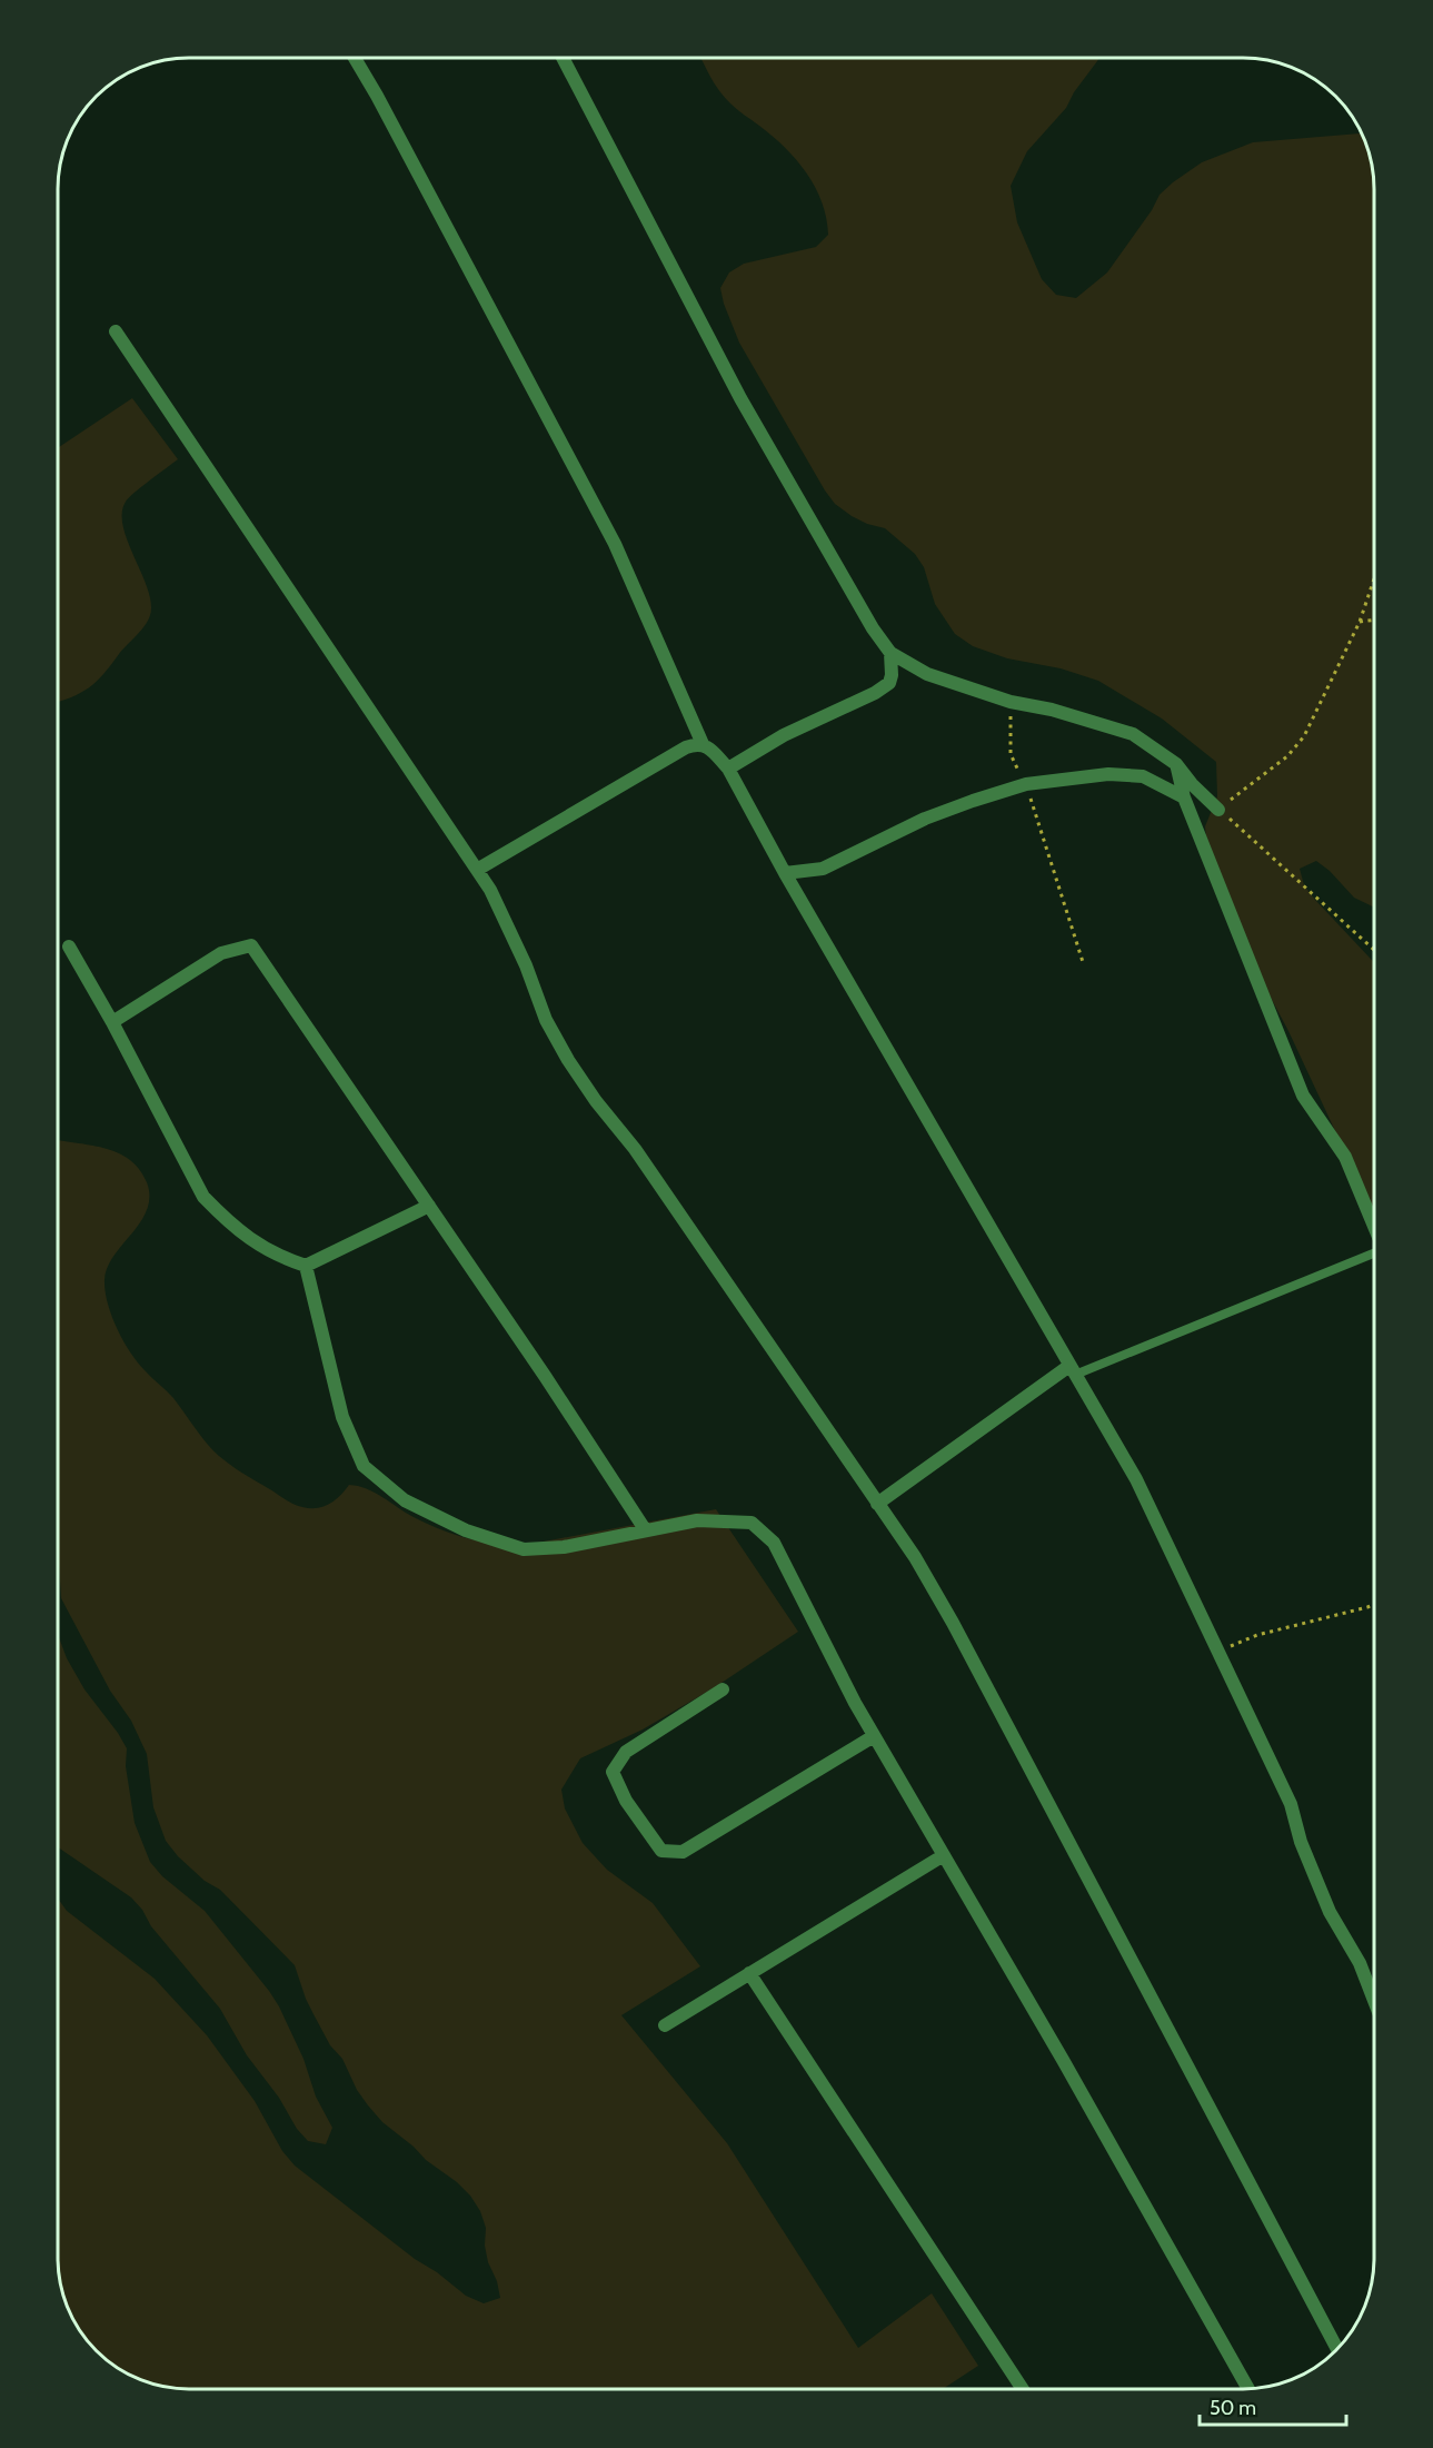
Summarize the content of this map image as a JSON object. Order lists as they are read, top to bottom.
{
  "scale_bar": "50 m"
}
